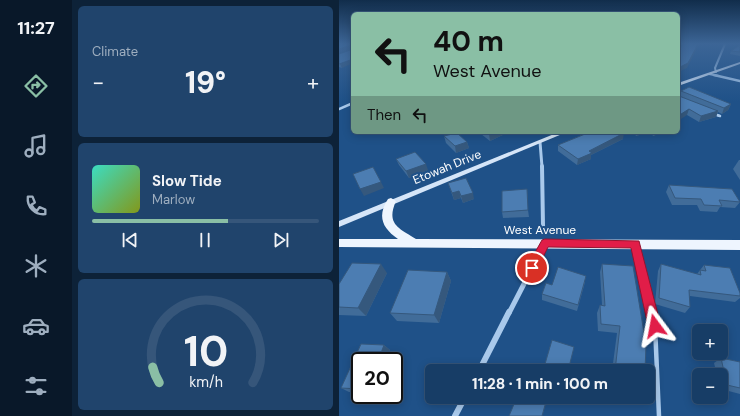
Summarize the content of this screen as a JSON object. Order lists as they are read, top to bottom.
{
  "streets": {
    "main road": ["West Avenue"],
    "street": ["Etowah Drive"]
  },
  "page": {
    "tabs": "11:27",
    "tile": "Climate",
    "turn": ["40 m", "West Avenue"],
    "heat": ["−", "19°", "+"],
    "then": "Then",
    "song": ["Slow Tide", "Marlow"],
    "map_buttons": ["+", "−"],
    "limit": "20",
    "trip": "11:28 · 1 min · 100 m",
    "gauge": ["10", "km/h"]
  }
}
